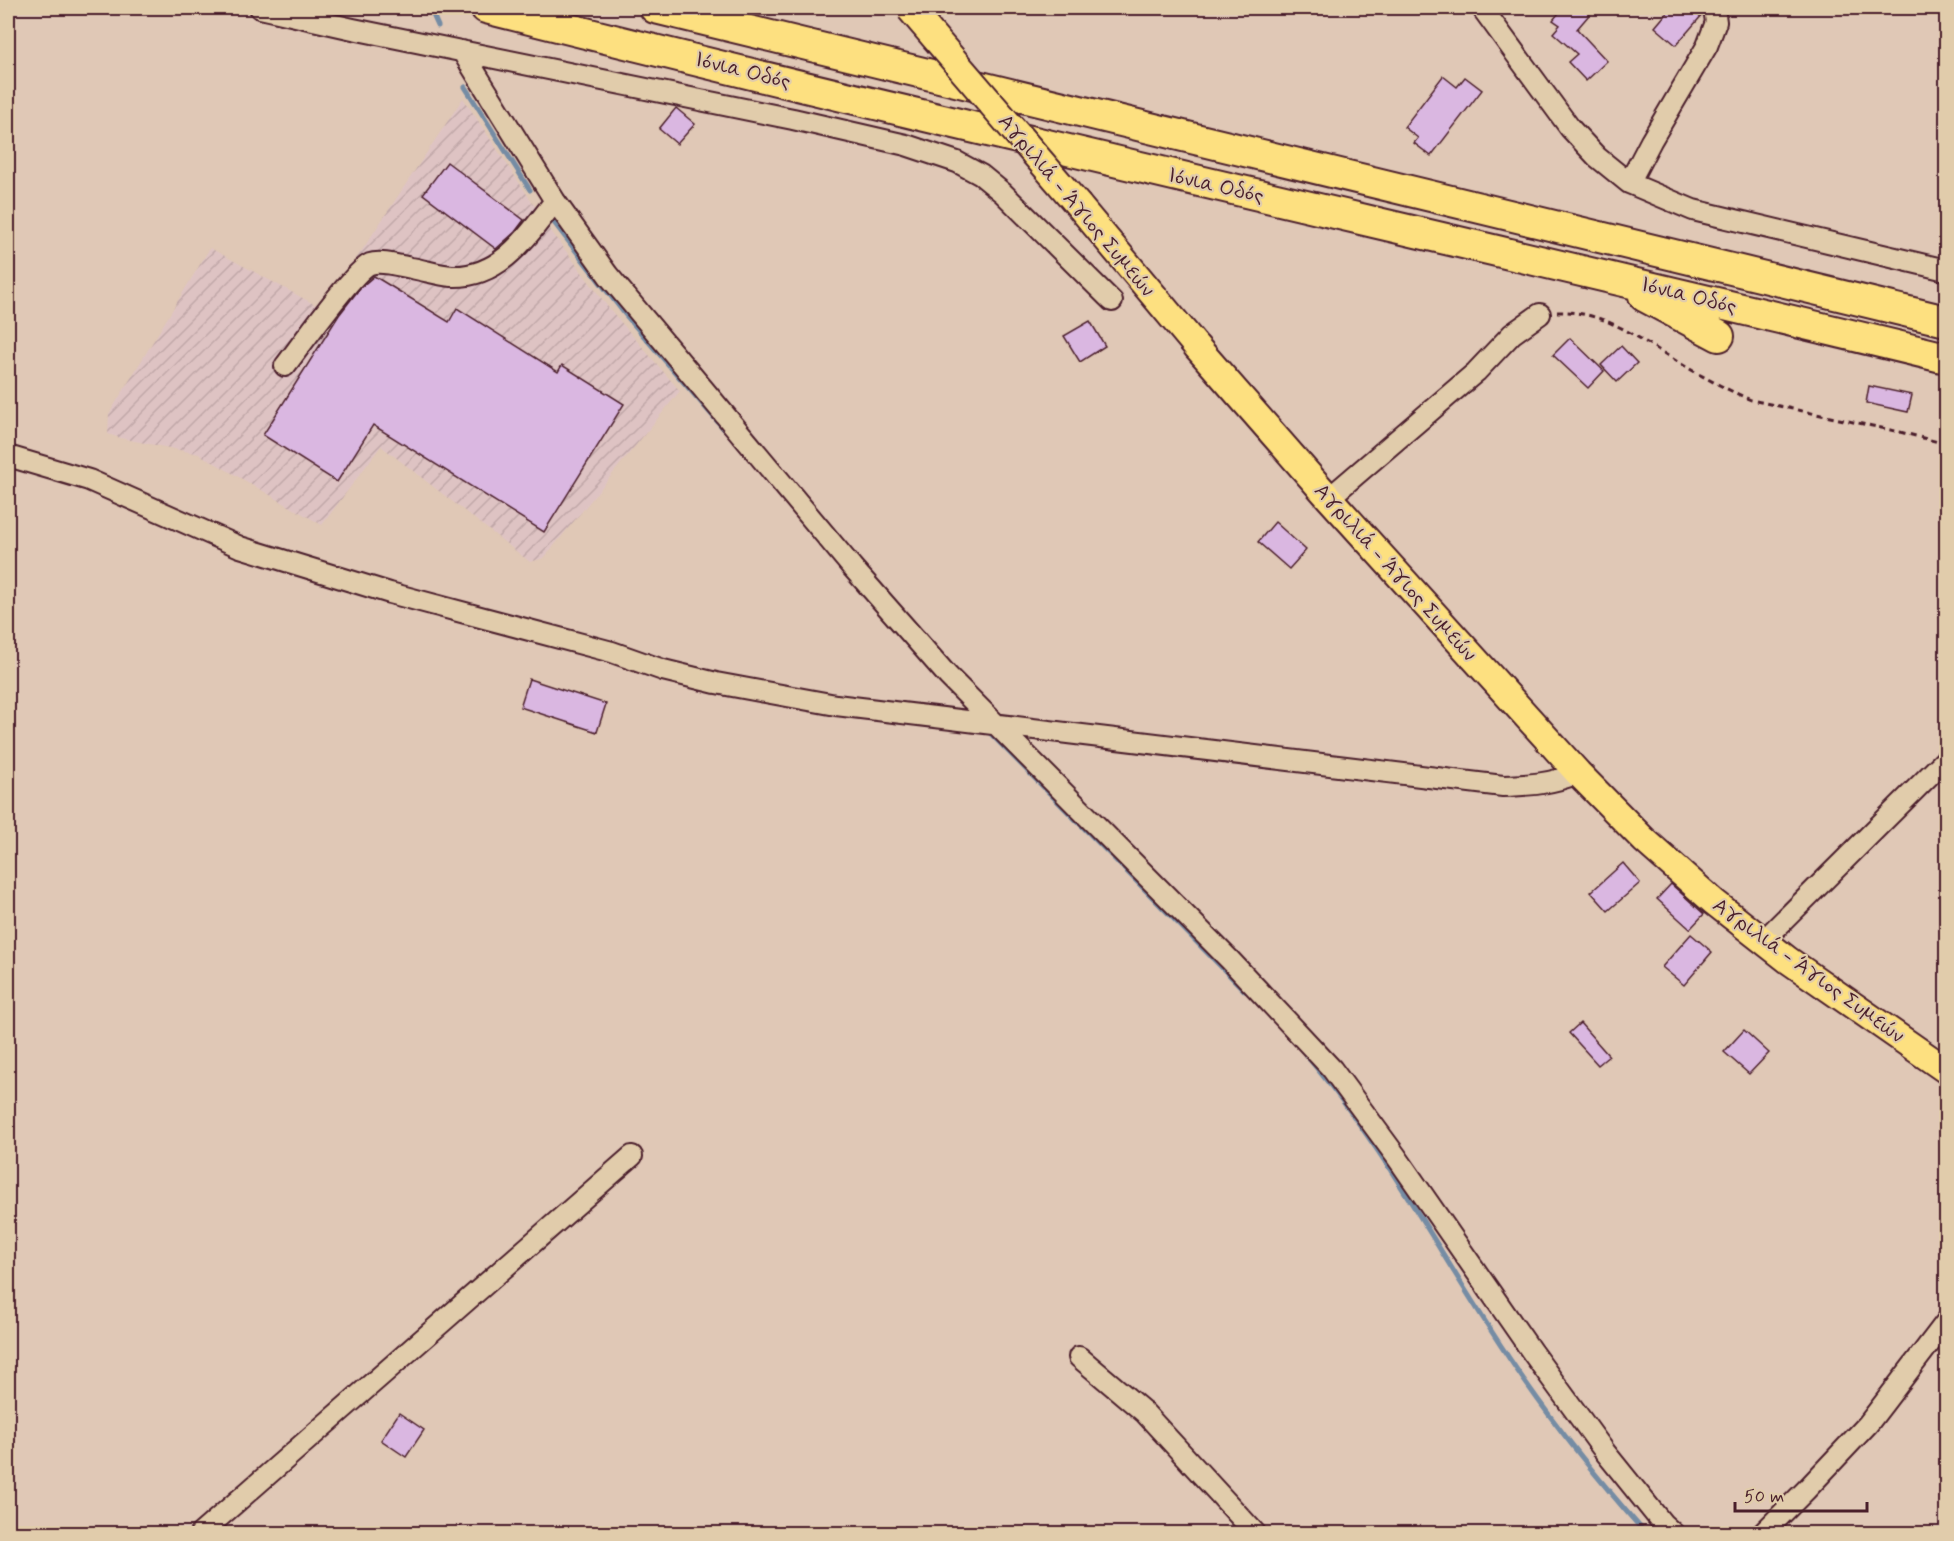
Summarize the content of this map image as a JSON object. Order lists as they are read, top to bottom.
{
  "streets": {
    "highway": ["Ιόνια Οδός"],
    "main road": ["Αγριλιά - Άγιος Συμεών"]
  },
  "scale_bar": "50 m"
}
